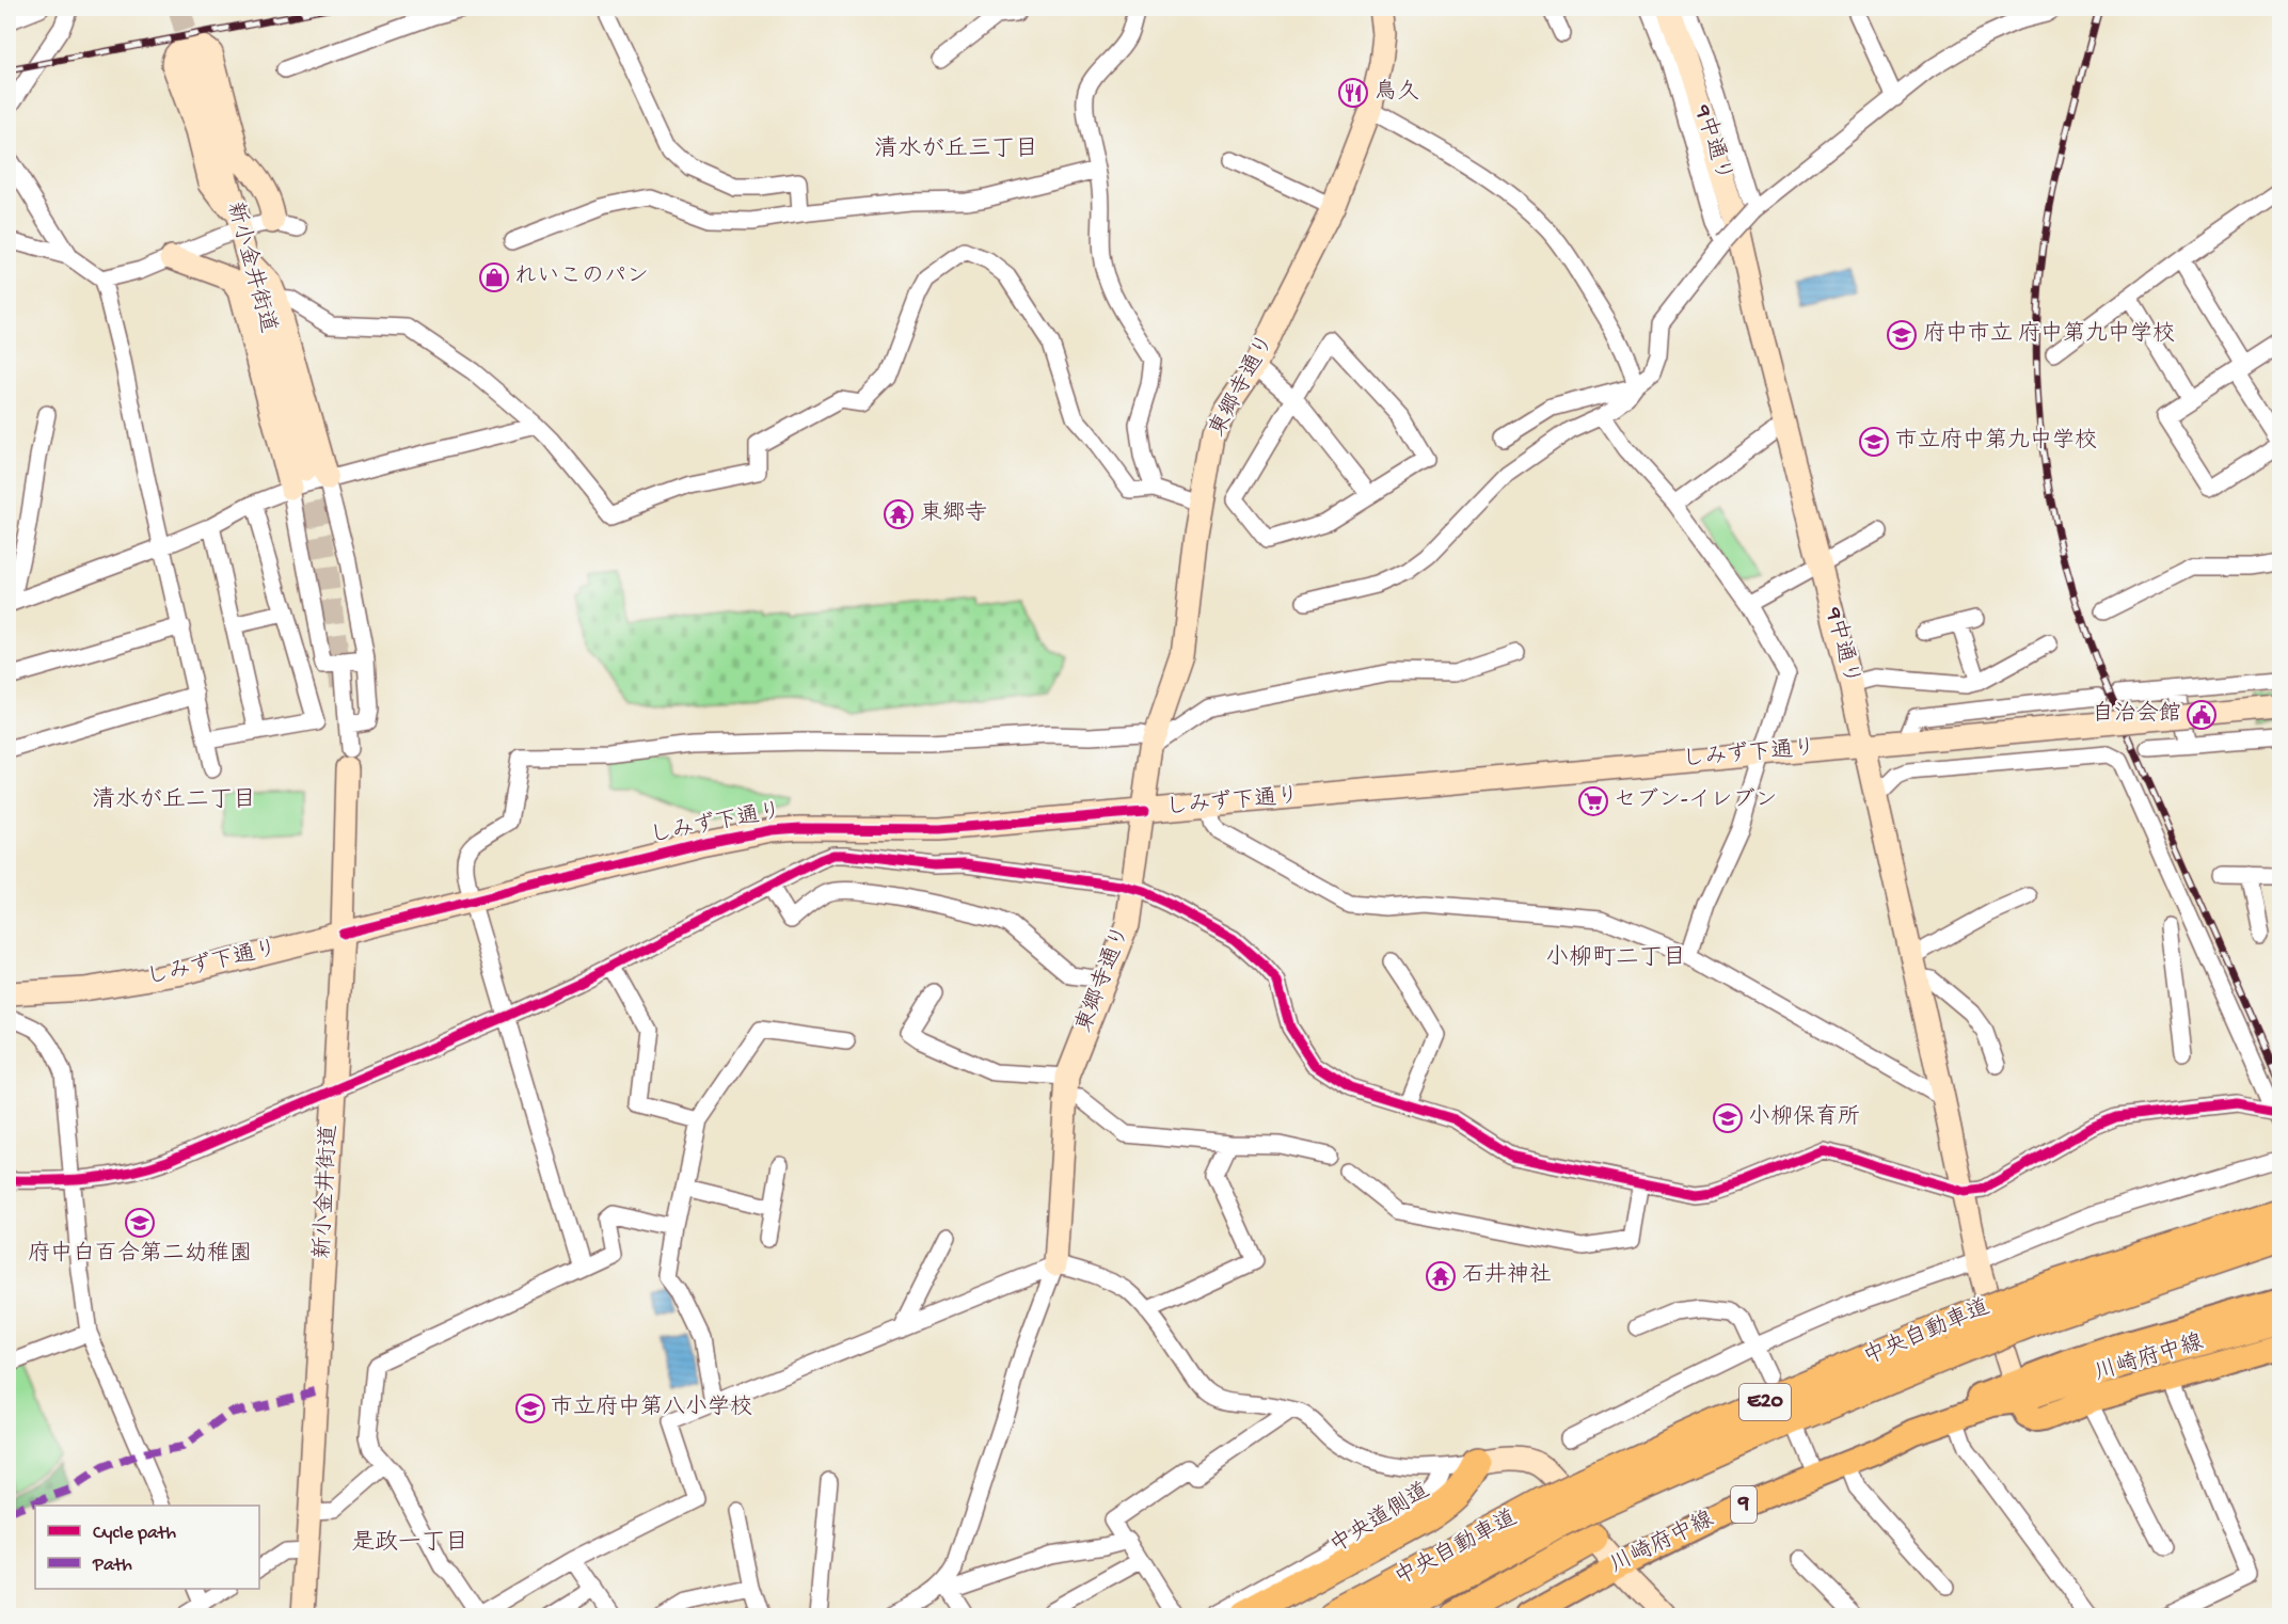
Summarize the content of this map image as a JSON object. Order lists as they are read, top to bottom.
{
  "streets": {
    "highway": ["中央自動車道", "E20"],
    "main road": ["川崎府中線", "9"],
    "street": [
      "9中通り",
      "新小金井街道",
      "東郷寺通り",
      "しみず下通り",
      "中央道側道"
    ]
  },
  "crossings": [
    ["9中通り", "しみず下通り"],
    ["新小金井街道", "しみず下通り"],
    ["東郷寺通り", "しみず下通り"],
    ["中央自動車道", "E20"],
    ["川崎府中線", "中央道側道"]
  ],
  "districts": [
    "清水が丘三丁目",
    "清水が丘二丁目",
    "小柳町二丁目",
    "是政一丁目"
  ],
  "places": {
    "restaurant": ["鳥久"],
    "shop": ["れいこのパン"],
    "school or university": [
      "府中市立 府中第九中学校",
      "市立府中第九中学校",
      "小柳保育所",
      "府中白百合第二幼稚園",
      "市立府中第八小学校"
    ],
    "temple": ["東郷寺", "石井神社"],
    "public building": ["自治会館"],
    "supermarket": ["セブン-イレブン"]
  },
  "legend": ["Cycle path", "Path"]
}
